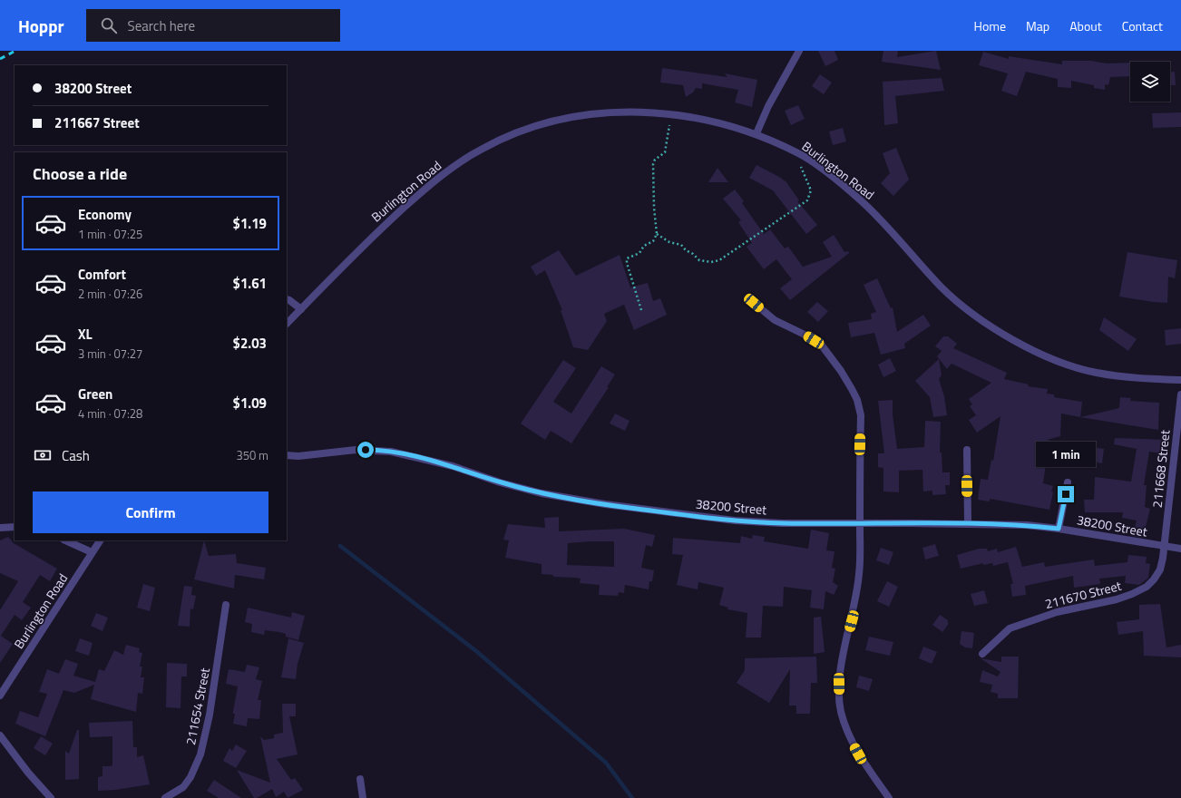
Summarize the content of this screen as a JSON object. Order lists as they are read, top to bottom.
{
  "streets": {
    "street": [
      "Burlington Road",
      "211668 Street",
      "38200 Street",
      "211670 Street",
      "211654 Street"
    ]
  },
  "crossings": [
    ["211668 Street", "38200 Street"],
    ["211668 Street", "211670 Street"],
    ["38200 Street", "211670 Street"]
  ],
  "page": {
    "header": "Hoppr",
    "search": "Search here",
    "nav": [
      "Home",
      "Map",
      "About",
      "Contact"
    ],
    "banner": ["38200 Street", "211667 Street"],
    "heading": "Choose a ride",
    "list": [
      {
        "name": "Economy",
        "note": "1 min · 07:25",
        "value": "$1.19"
      },
      {
        "name": "Comfort",
        "note": "2 min · 07:26",
        "value": "$1.61"
      },
      {
        "name": "XL",
        "note": "3 min · 07:27",
        "value": "$2.03"
      },
      {
        "name": "Green",
        "note": "4 min · 07:28",
        "value": "$1.09"
      }
    ],
    "pay": ["Cash", "350 m"],
    "bubble": "1 min",
    "buttons": "Confirm"
  }
}
